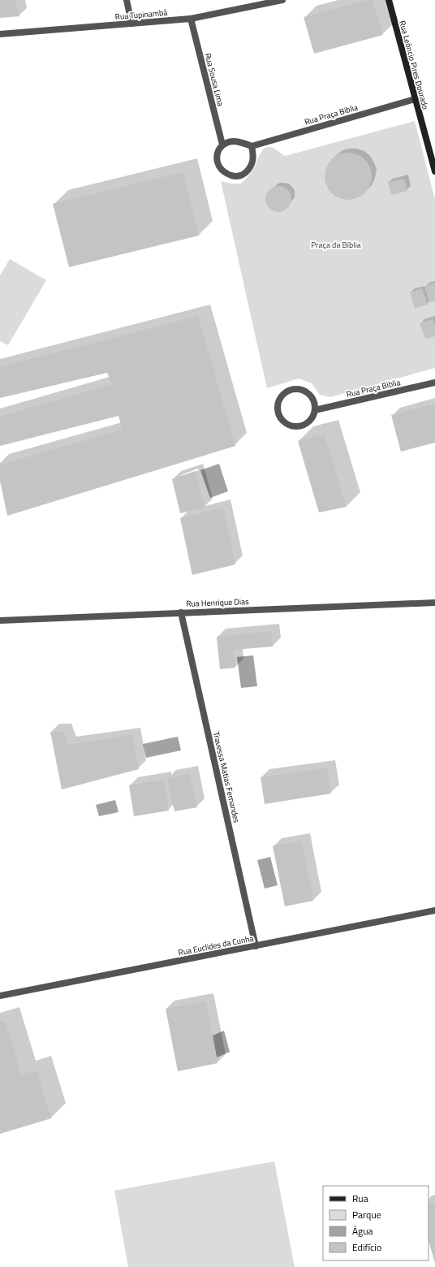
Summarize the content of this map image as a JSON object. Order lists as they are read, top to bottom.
{
  "streets": {
    "main road": ["Rua Leôncio Pires Dourado"],
    "street": [
      "Rua Tupinambá",
      "Rua Sousa Lima",
      "Rua Praça Biblia",
      "Rua Henrique Dias",
      "Travessa Matias Fernandes",
      "Rua Euclides da Cunha"
    ]
  },
  "crossings": [
    ["Rua Tupinambá", "Rua Sousa Lima"],
    ["Rua Leôncio Pires Dourado", "Rua Praça Biblia"],
    ["Rua Sousa Lima", "Rua Praça Biblia"],
    ["Rua Henrique Dias", "Travessa Matias Fernandes"],
    ["Travessa Matias Fernandes", "Rua Euclides da Cunha"]
  ],
  "parks": ["Praça da Bíblia"],
  "legend": [
    "Rua",
    "Parque",
    "Água",
    "Edifício"
  ]
}
